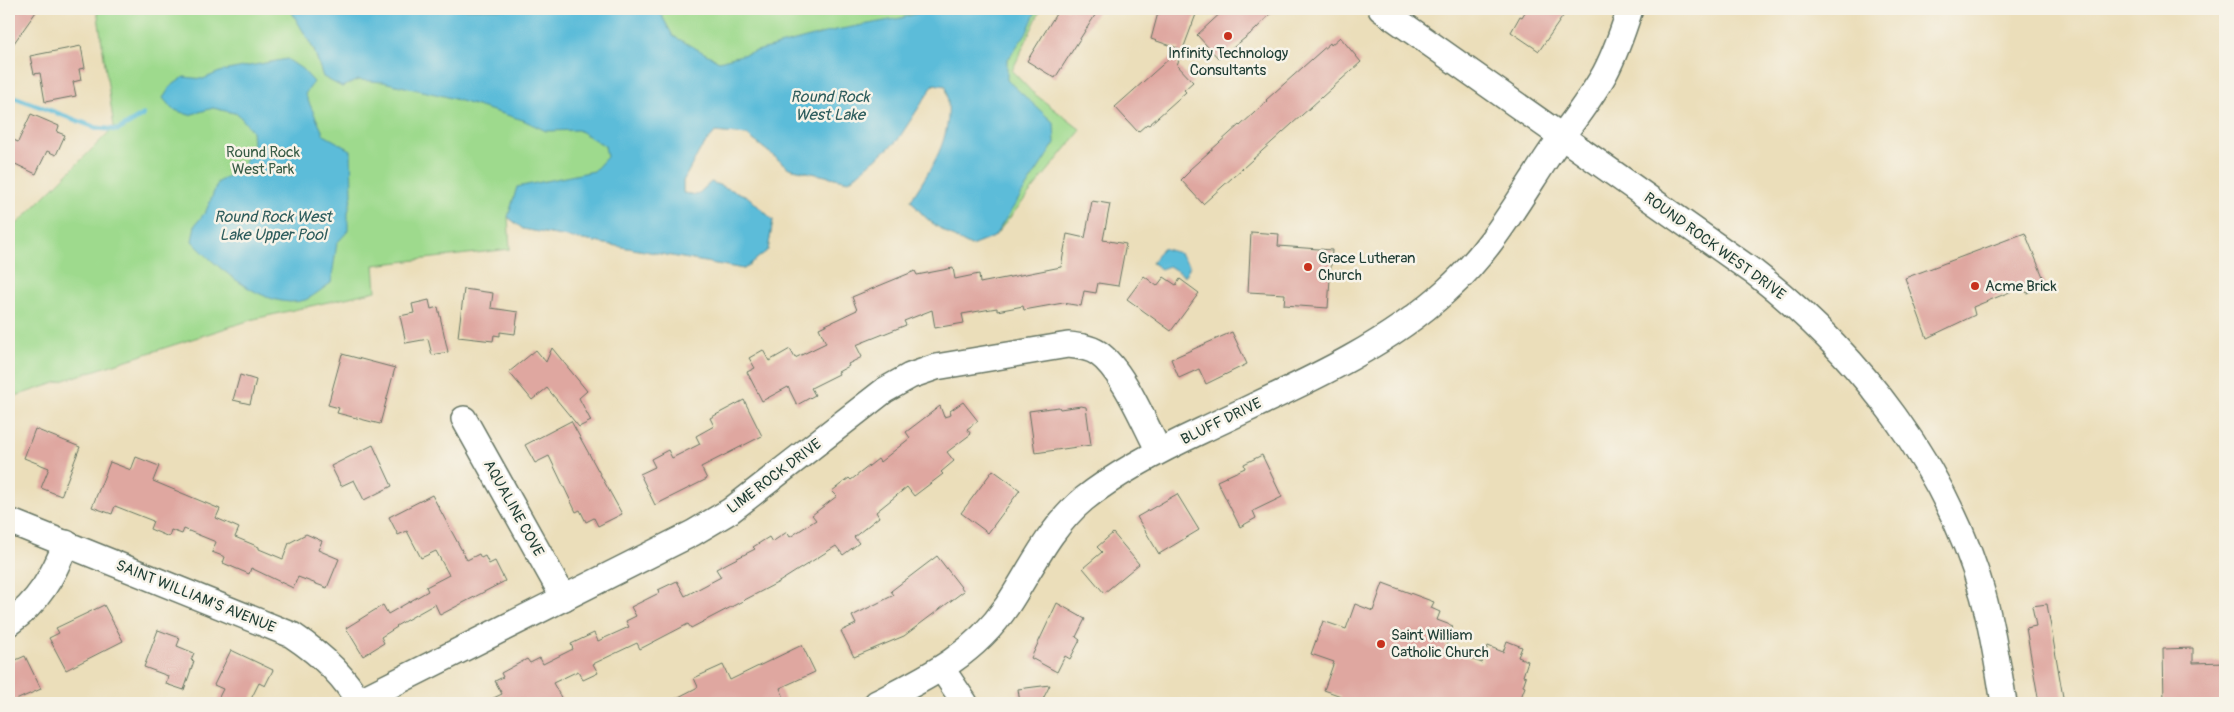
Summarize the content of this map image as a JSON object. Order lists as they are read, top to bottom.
{
  "streets": {
    "street": [
      "ROUND ROCK WEST DRIVE",
      "BLUFF DRIVE",
      "LIME ROCK DRIVE",
      "AQUALINE COVE",
      "SAINT WILLIAM'S AVENUE"
    ]
  },
  "crossings": [
    ["ROUND ROCK WEST DRIVE", "BLUFF DRIVE"],
    ["BLUFF DRIVE", "LIME ROCK DRIVE"],
    ["LIME ROCK DRIVE", "AQUALINE COVE"],
    ["LIME ROCK DRIVE", "SAINT WILLIAM'S AVENUE"]
  ],
  "water": ["Round Rock West Lake", "Round Rock West Lake Upper Pool"],
  "parks": ["Round Rock West Park"],
  "places": [
    "Infinity Technology Consultants",
    "Grace Lutheran Church",
    "Acme Brick",
    "Saint William Catholic Church"
  ]
}
